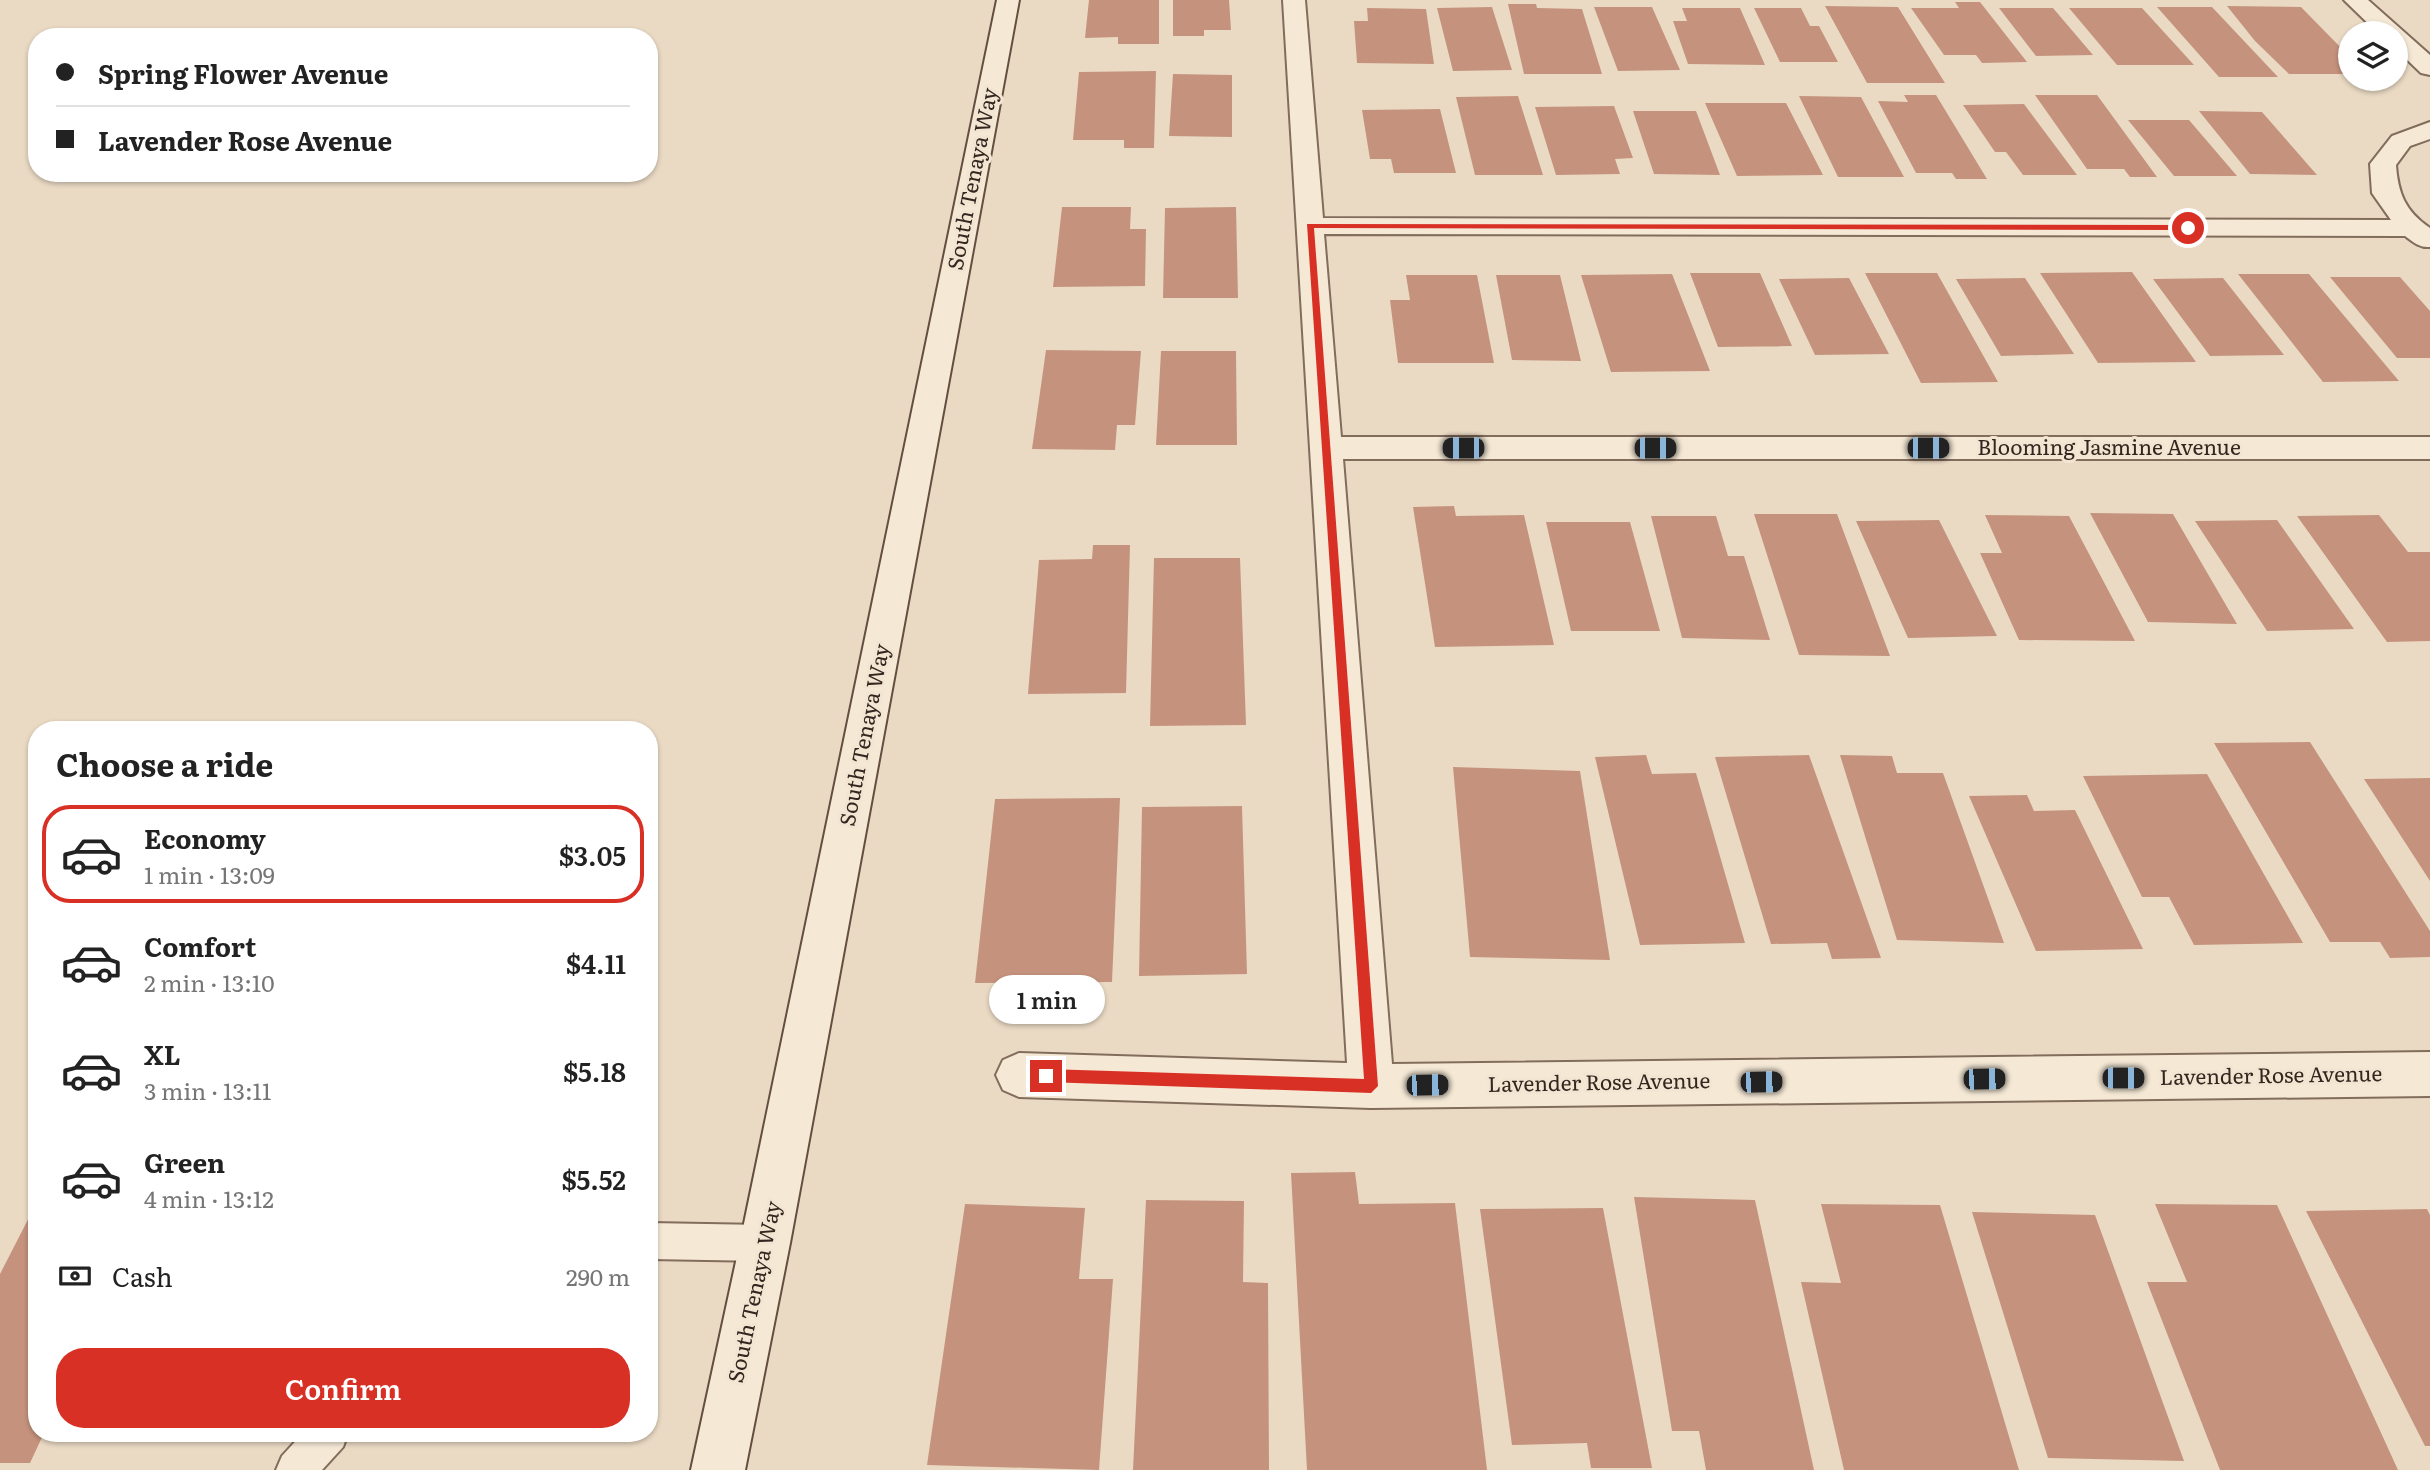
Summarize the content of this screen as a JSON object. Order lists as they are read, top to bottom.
{
  "streets": {
    "street": ["South Tenaya Way", "Blooming Jasmine Avenue", "Lavender Rose Avenue"]
  },
  "page": {
    "banner": ["Spring Flower Avenue", "Lavender Rose Avenue"],
    "heading": "Choose a ride",
    "list": [
      {
        "name": "Economy",
        "note": "1 min · 13:09",
        "value": "$3.05"
      },
      {
        "name": "Comfort",
        "note": "2 min · 13:10",
        "value": "$4.11"
      },
      {
        "name": "XL",
        "note": "3 min · 13:11",
        "value": "$5.18"
      },
      {
        "name": "Green",
        "note": "4 min · 13:12",
        "value": "$5.52"
      }
    ],
    "bubble": "1 min",
    "pay": ["Cash", "290 m"],
    "buttons": "Confirm"
  }
}
